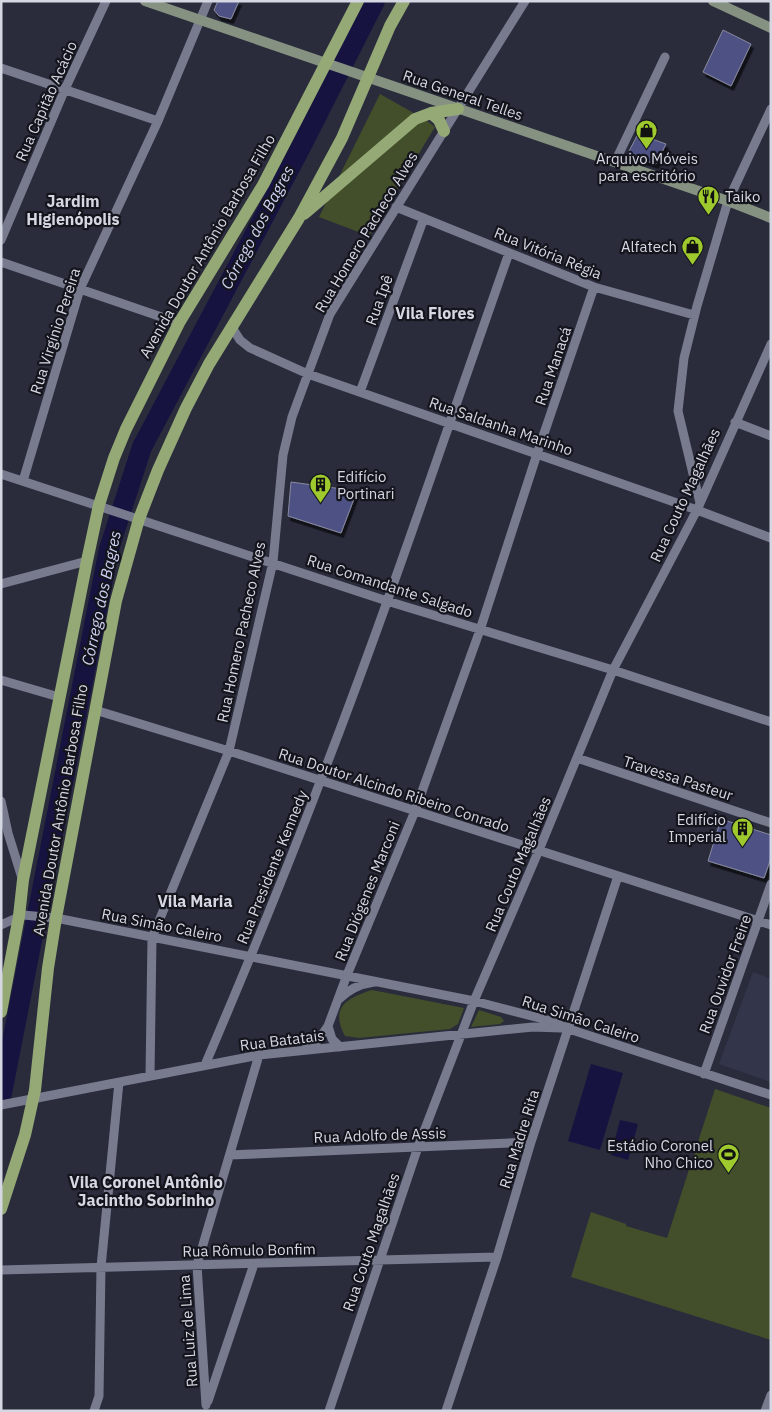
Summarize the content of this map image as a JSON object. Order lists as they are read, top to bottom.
{
  "streets": {
    "main road": ["Avenida Doutor Antônio Barbosa Filho"],
    "street": [
      "Rua General Telles",
      "Rua Capitão Acácio",
      "Rua Homero Pacheco Alves",
      "Rua Vitória Régia",
      "Rua Ipê",
      "Rua Virgínio Pereira",
      "Rua Manacá",
      "Rua Saldanha Marinho",
      "Rua Couto Magalhães",
      "Rua Comandante Salgado",
      "Travessa Pasteur",
      "Rua Doutor Alcindo Ribeiro Conrado",
      "Rua Presidente Kennedy",
      "Rua Diógenes Marconi",
      "Rua Simão Caleiro",
      "Rua Ouvidor Freire",
      "Rua Batatais",
      "Rua Adolfo de Assis",
      "Rua Madre Rita",
      "Rua Rômulo Bonfim",
      "Rua Luiz de Lima"
    ]
  },
  "crossings": [
    ["Rua General Telles", "Rua Homero Pacheco Alves"],
    ["Rua General Telles", "Rua Virgínio Pereira"],
    ["Rua Homero Pacheco Alves", "Rua Vitória Régia"],
    ["Rua Homero Pacheco Alves", "Rua Saldanha Marinho"],
    ["Rua Homero Pacheco Alves", "Rua Comandante Salgado"],
    ["Rua Homero Pacheco Alves", "Rua Doutor Alcindo Ribeiro Conrado"],
    ["Rua Homero Pacheco Alves", "Rua Simão Caleiro"],
    ["Rua Homero Pacheco Alves", "Rua Batatais"],
    ["Avenida Doutor Antônio Barbosa Filho", "Rua Saldanha Marinho"],
    ["Avenida Doutor Antônio Barbosa Filho", "Rua Comandante Salgado"],
    ["Avenida Doutor Antônio Barbosa Filho", "Rua Doutor Alcindo Ribeiro Conrado"],
    ["Avenida Doutor Antônio Barbosa Filho", "Rua Simão Caleiro"],
    ["Rua Vitória Régia", "Rua Ipê"],
    ["Rua Vitória Régia", "Rua Manacá"],
    ["Rua Vitória Régia", "Rua Presidente Kennedy"],
    ["Rua Ipê", "Rua Saldanha Marinho"],
    ["Rua Virgínio Pereira", "Rua Comandante Salgado"],
    ["Rua Manacá", "Rua Saldanha Marinho"],
    ["Rua Manacá", "Rua Diógenes Marconi"],
    ["Rua Saldanha Marinho", "Rua Couto Magalhães"],
    ["Rua Saldanha Marinho", "Rua Presidente Kennedy"],
    ["Rua Saldanha Marinho", "Rua Diógenes Marconi"],
    ["Rua Couto Magalhães", "Rua Comandante Salgado"],
    ["Rua Couto Magalhães", "Travessa Pasteur"],
    ["Rua Couto Magalhães", "Rua Doutor Alcindo Ribeiro Conrado"],
    ["Rua Couto Magalhães", "Rua Simão Caleiro"],
    ["Rua Couto Magalhães", "Rua Batatais"],
    ["Rua Couto Magalhães", "Rua Adolfo de Assis"],
    ["Rua Couto Magalhães", "Rua Rômulo Bonfim"],
    ["Rua Comandante Salgado", "Rua Presidente Kennedy"],
    ["Rua Comandante Salgado", "Rua Diógenes Marconi"],
    ["Rua Doutor Alcindo Ribeiro Conrado", "Rua Presidente Kennedy"],
    ["Rua Doutor Alcindo Ribeiro Conrado", "Rua Diógenes Marconi"],
    ["Rua Doutor Alcindo Ribeiro Conrado", "Rua Ouvidor Freire"],
    ["Rua Doutor Alcindo Ribeiro Conrado", "Rua Madre Rita"],
    ["Rua Presidente Kennedy", "Rua Simão Caleiro"],
    ["Rua Presidente Kennedy", "Rua Batatais"],
    ["Rua Diógenes Marconi", "Rua Simão Caleiro"],
    ["Rua Diógenes Marconi", "Rua Batatais"],
    ["Rua Simão Caleiro", "Rua Ouvidor Freire"],
    ["Rua Simão Caleiro", "Rua Batatais"],
    ["Rua Simão Caleiro", "Rua Madre Rita"],
    ["Rua Batatais", "Rua Madre Rita"],
    ["Rua Batatais", "Rua Luiz de Lima"],
    ["Rua Adolfo de Assis", "Rua Madre Rita"],
    ["Rua Adolfo de Assis", "Rua Luiz de Lima"],
    ["Rua Madre Rita", "Rua Rômulo Bonfim"],
    ["Rua Rômulo Bonfim", "Rua Luiz de Lima"]
  ],
  "districts": [
    "Jardim Higienópolis",
    "Vila Flores",
    "Vila Maria",
    "Vila Coronel Antônio Jacintho Sobrinho"
  ],
  "water": ["Córrego dos Bagres"],
  "places": {
    "shop": ["Arquivo Móveis para escritório", "Alfatech"],
    "restaurant": ["Taiko"],
    "building": ["Edifício Portinari", "Edifício Imperial"],
    "sports": ["Estádio Coronel Nho Chico"]
  }
}
